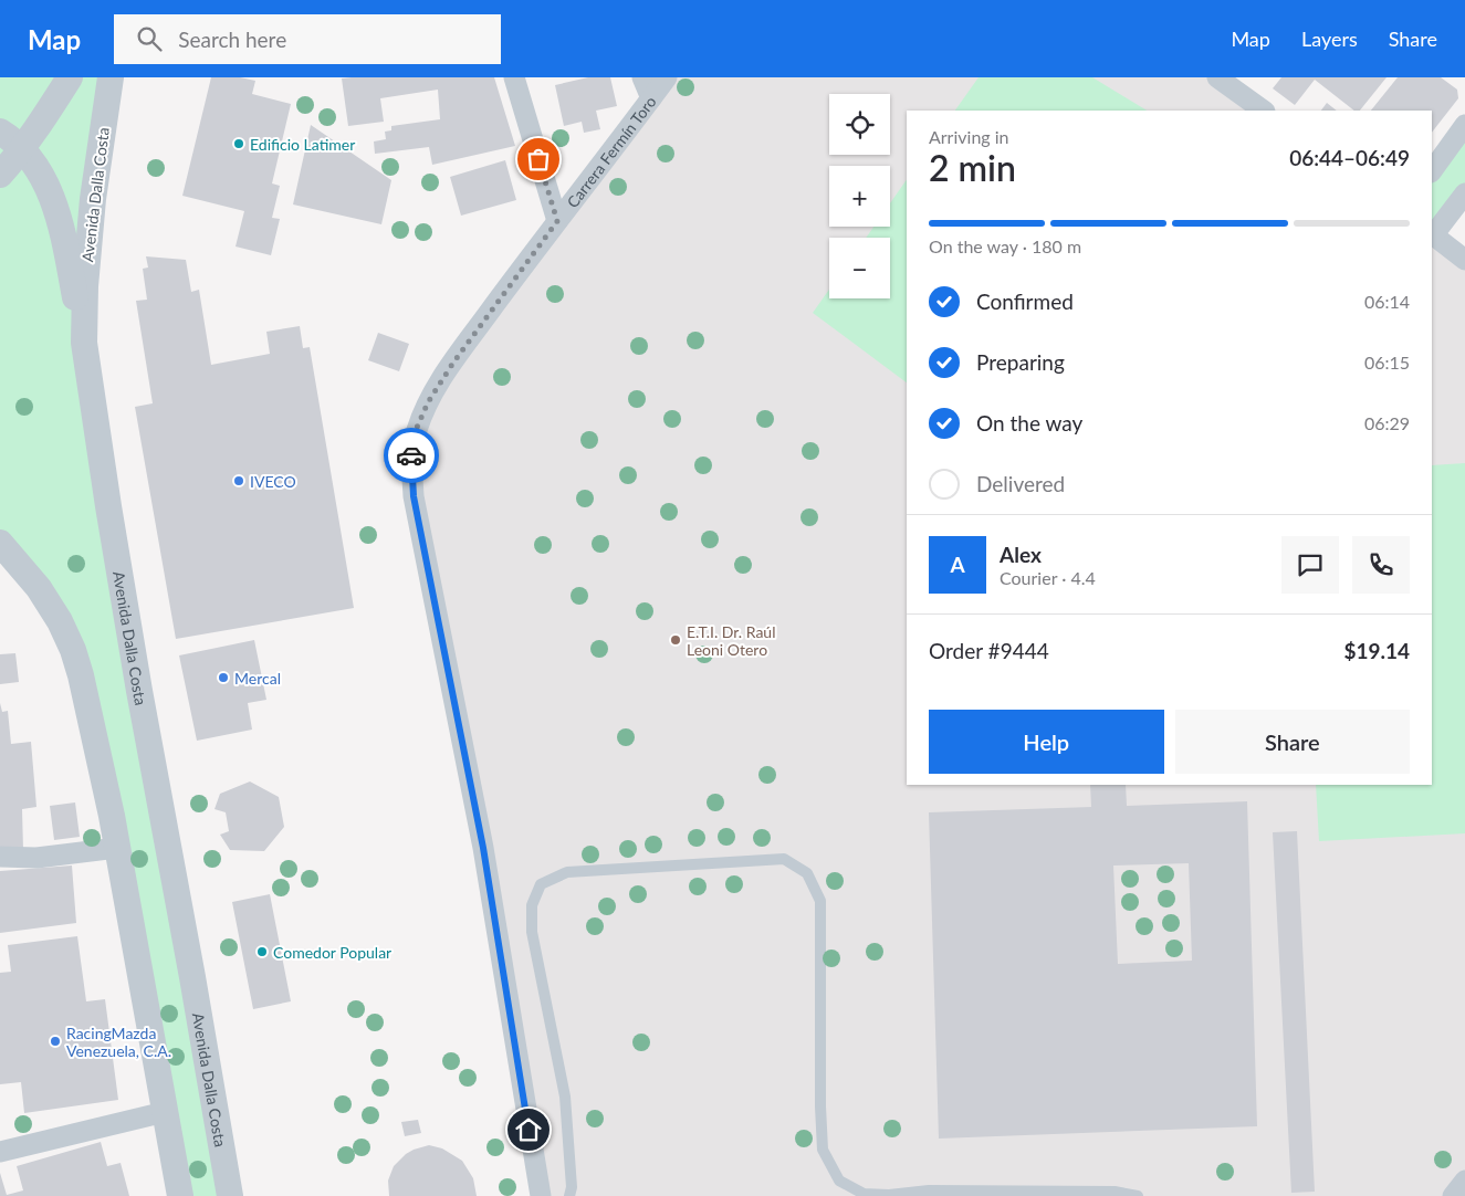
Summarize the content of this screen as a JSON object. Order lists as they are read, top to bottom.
{
  "streets": {
    "street": ["Carrera Fermín Toro", "Avenida Dalla Costa"]
  },
  "places": [
    "Edificio Latimer",
    "IVECO",
    "E.T.I. Dr. Raúl Leoni Otero",
    "Mercal",
    "Comedor Popular",
    "RacingMazda Venezuela, C.A."
  ],
  "page": {
    "header": "Map",
    "search": "Search here",
    "nav": ["Map", "Layers", "Share"],
    "map_buttons": ["+", "−"],
    "heading": ["2 min", "Arriving in", "06:44–06:49"],
    "panel": [
      "Alex",
      "Courier · 4.4",
      "Order #9444",
      "$19.14"
    ],
    "bar": "On the way · 180 m",
    "list": [
      ["Confirmed", "06:14"],
      ["Preparing", "06:15"],
      ["On the way", "06:29"],
      "Delivered"
    ],
    "round": "A",
    "buttons": ["Help", "Share"]
  }
}
